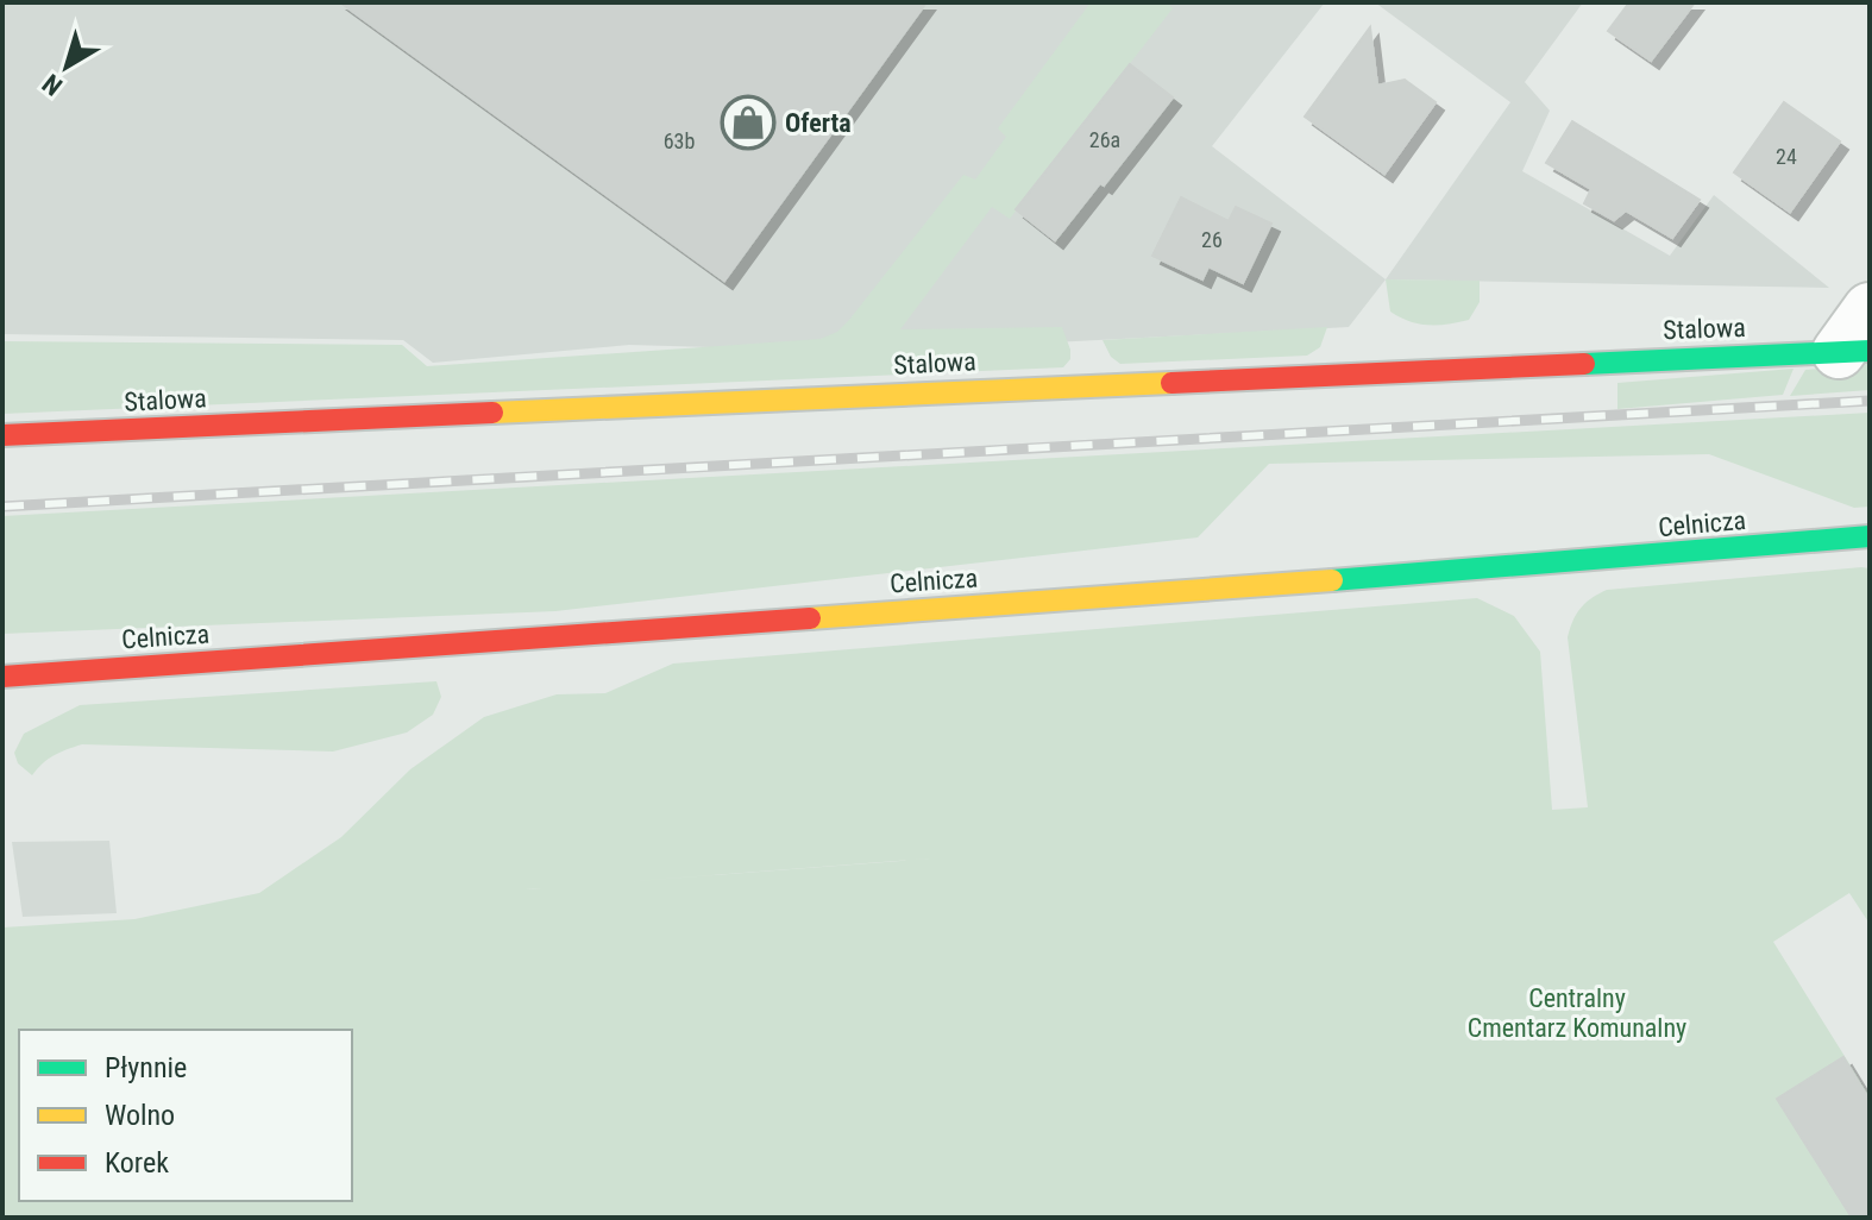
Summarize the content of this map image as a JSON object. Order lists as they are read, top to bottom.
{
  "streets": {
    "street": ["Stalowa", "Celnicza"]
  },
  "parks": ["Centralny Cmentarz Komunalny"],
  "places": {
    "shop": ["Oferta"]
  },
  "house_numbers": [
    "26a",
    "63b",
    "24",
    "26"
  ],
  "legend": ["Płynnie", "Wolno", "Korek"],
  "north": "bottom left"
}
